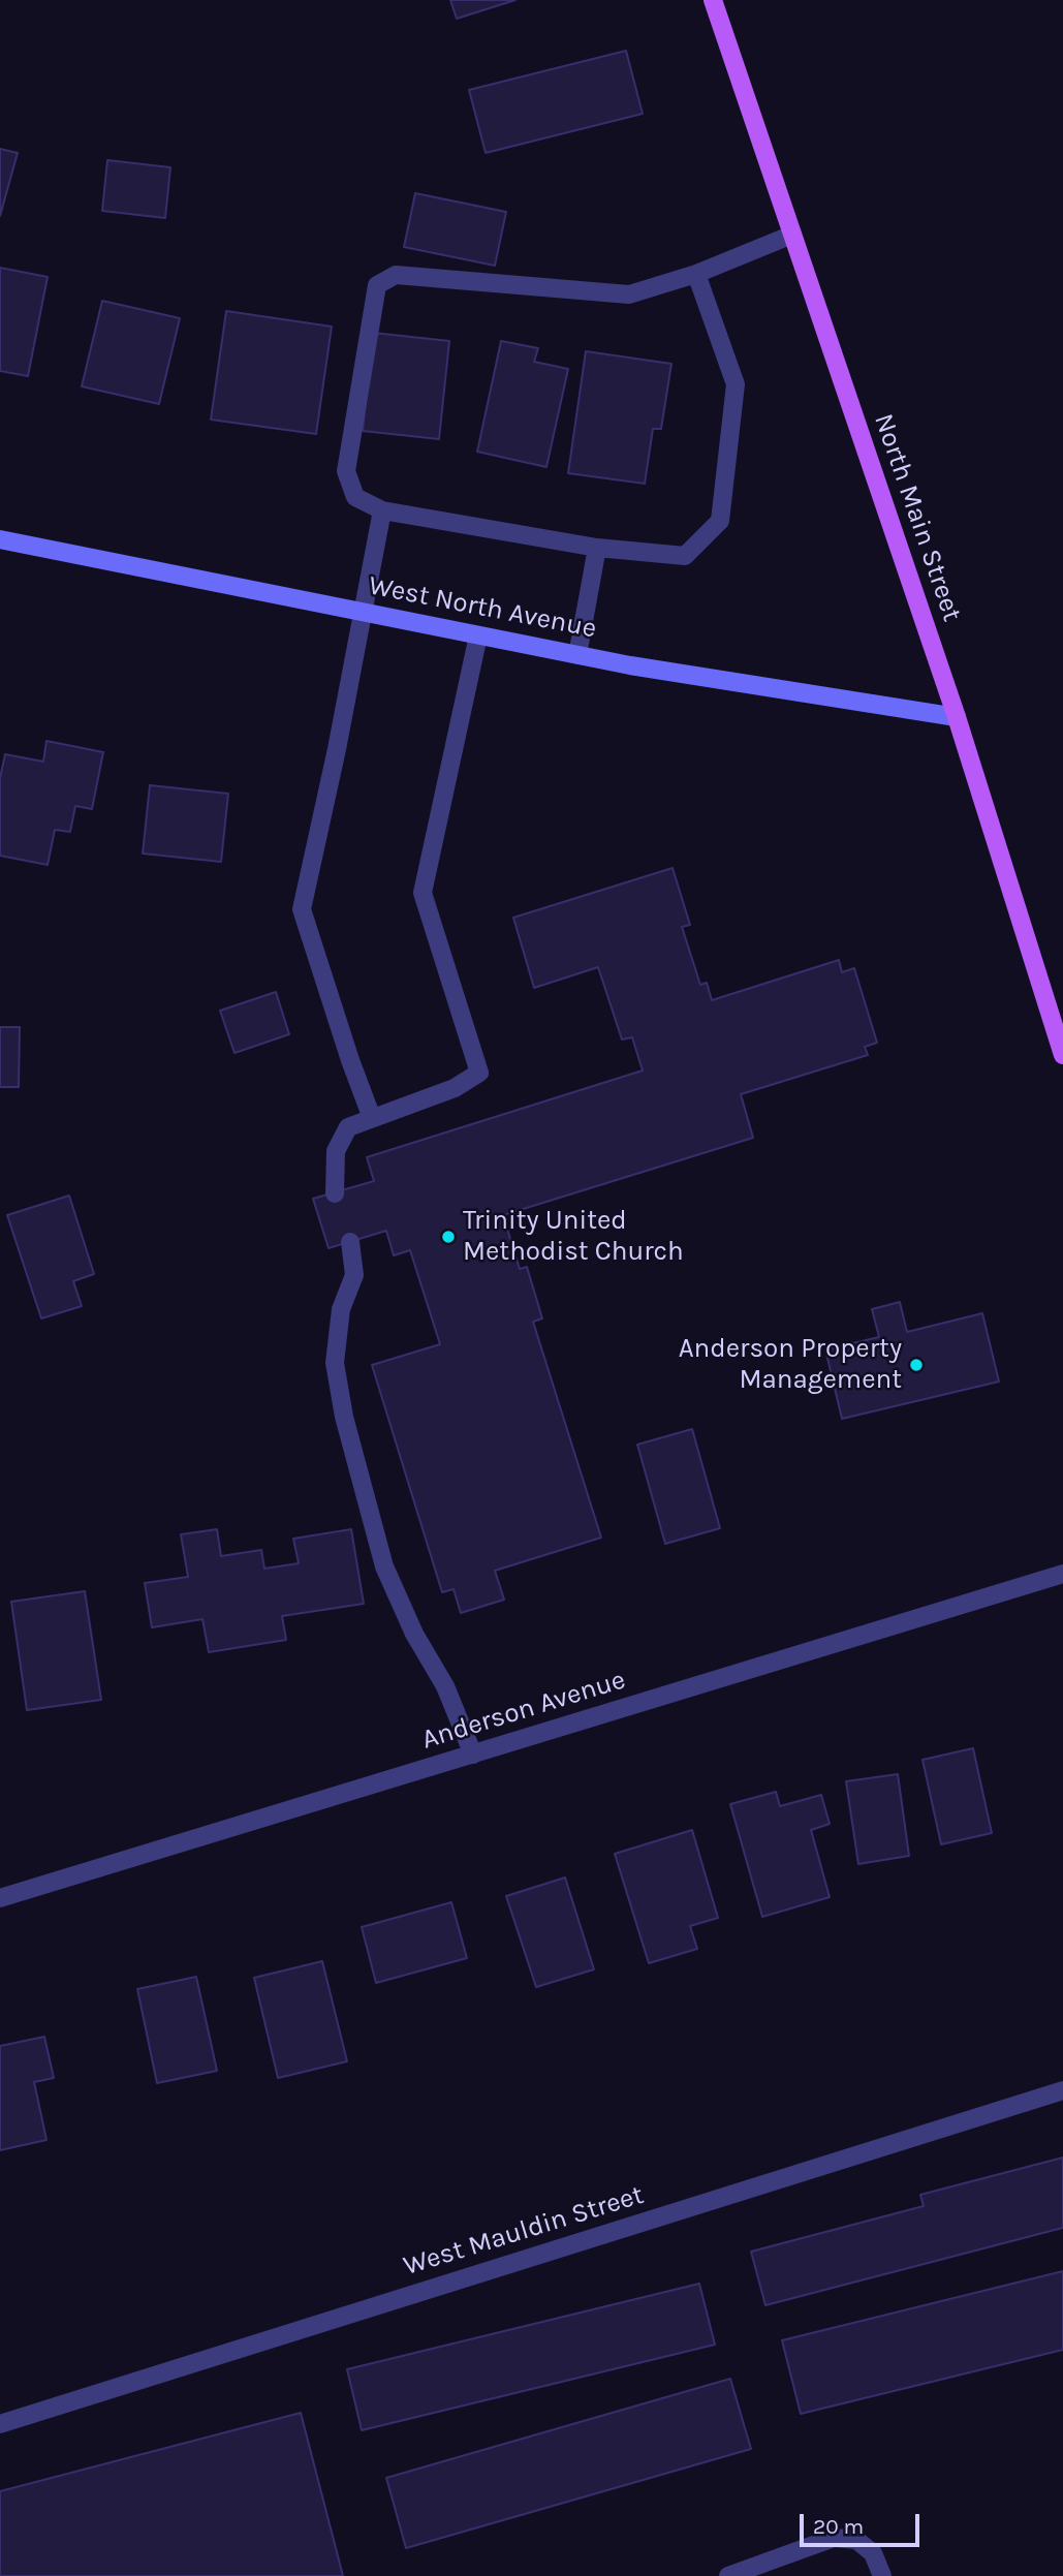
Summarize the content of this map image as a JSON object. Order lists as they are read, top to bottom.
{
  "streets": {
    "main road": ["North Main Street", "West North Avenue"],
    "street": ["Anderson Avenue", "West Mauldin Street"]
  },
  "crossings": [
    ["North Main Street", "West North Avenue"]
  ],
  "places": ["Trinity United Methodist Church", "Anderson Property Management"],
  "scale_bar": "20 m"
}
